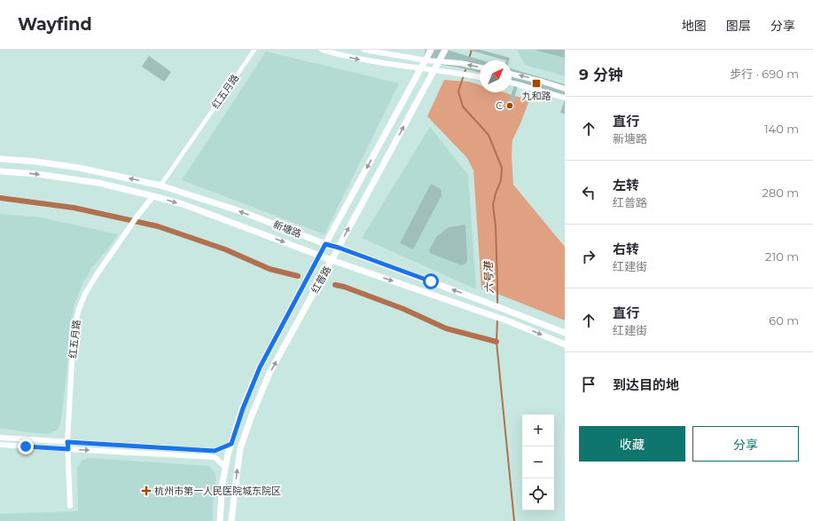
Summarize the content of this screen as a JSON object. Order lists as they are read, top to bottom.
{
  "streets": {
    "main road": ["新塘路", "红普路"],
    "street": ["红五月路"]
  },
  "crossings": [
    ["红五月路", "新塘路"],
    ["新塘路", "红普路"]
  ],
  "water": ["六号港"],
  "places": {
    "transit": ["九和路"],
    "other": ["C"],
    "health": ["杭州市第一人民医院城东院区"]
  },
  "north": "top right",
  "page": {
    "header": "Wayfind",
    "nav": ["地图", "图层", "分享"],
    "heading": ["9 分钟", "步行 · 690 m"],
    "list": [
      ["直行", "新塘路", "140 m"],
      ["左转", "红普路", "280 m"],
      ["右转", "红建街", "210 m"],
      ["直行", "红建街", "60 m"],
      "到达目的地"
    ],
    "map_buttons": ["+", "−"],
    "buttons": ["收藏", "分享"]
  }
}
